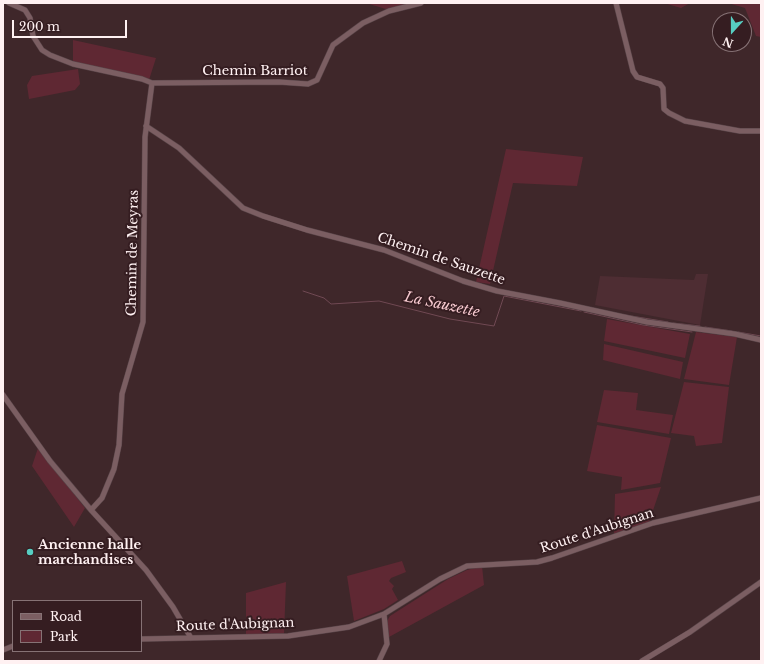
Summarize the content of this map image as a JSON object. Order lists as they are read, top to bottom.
{
  "streets": {
    "street": [
      "Chemin Barriot",
      "Chemin de Meyras",
      "Chemin de Sauzette",
      "Route d'Aubignan"
    ]
  },
  "crossings": [
    ["Chemin Barriot", "Chemin de Meyras"],
    ["Chemin de Meyras", "Chemin de Sauzette"]
  ],
  "water": ["La Sauzette"],
  "places": ["Ancienne halle marchandises"],
  "legend": ["Road", "Park"],
  "scale_bar": "200 m",
  "north": "bottom"
}
